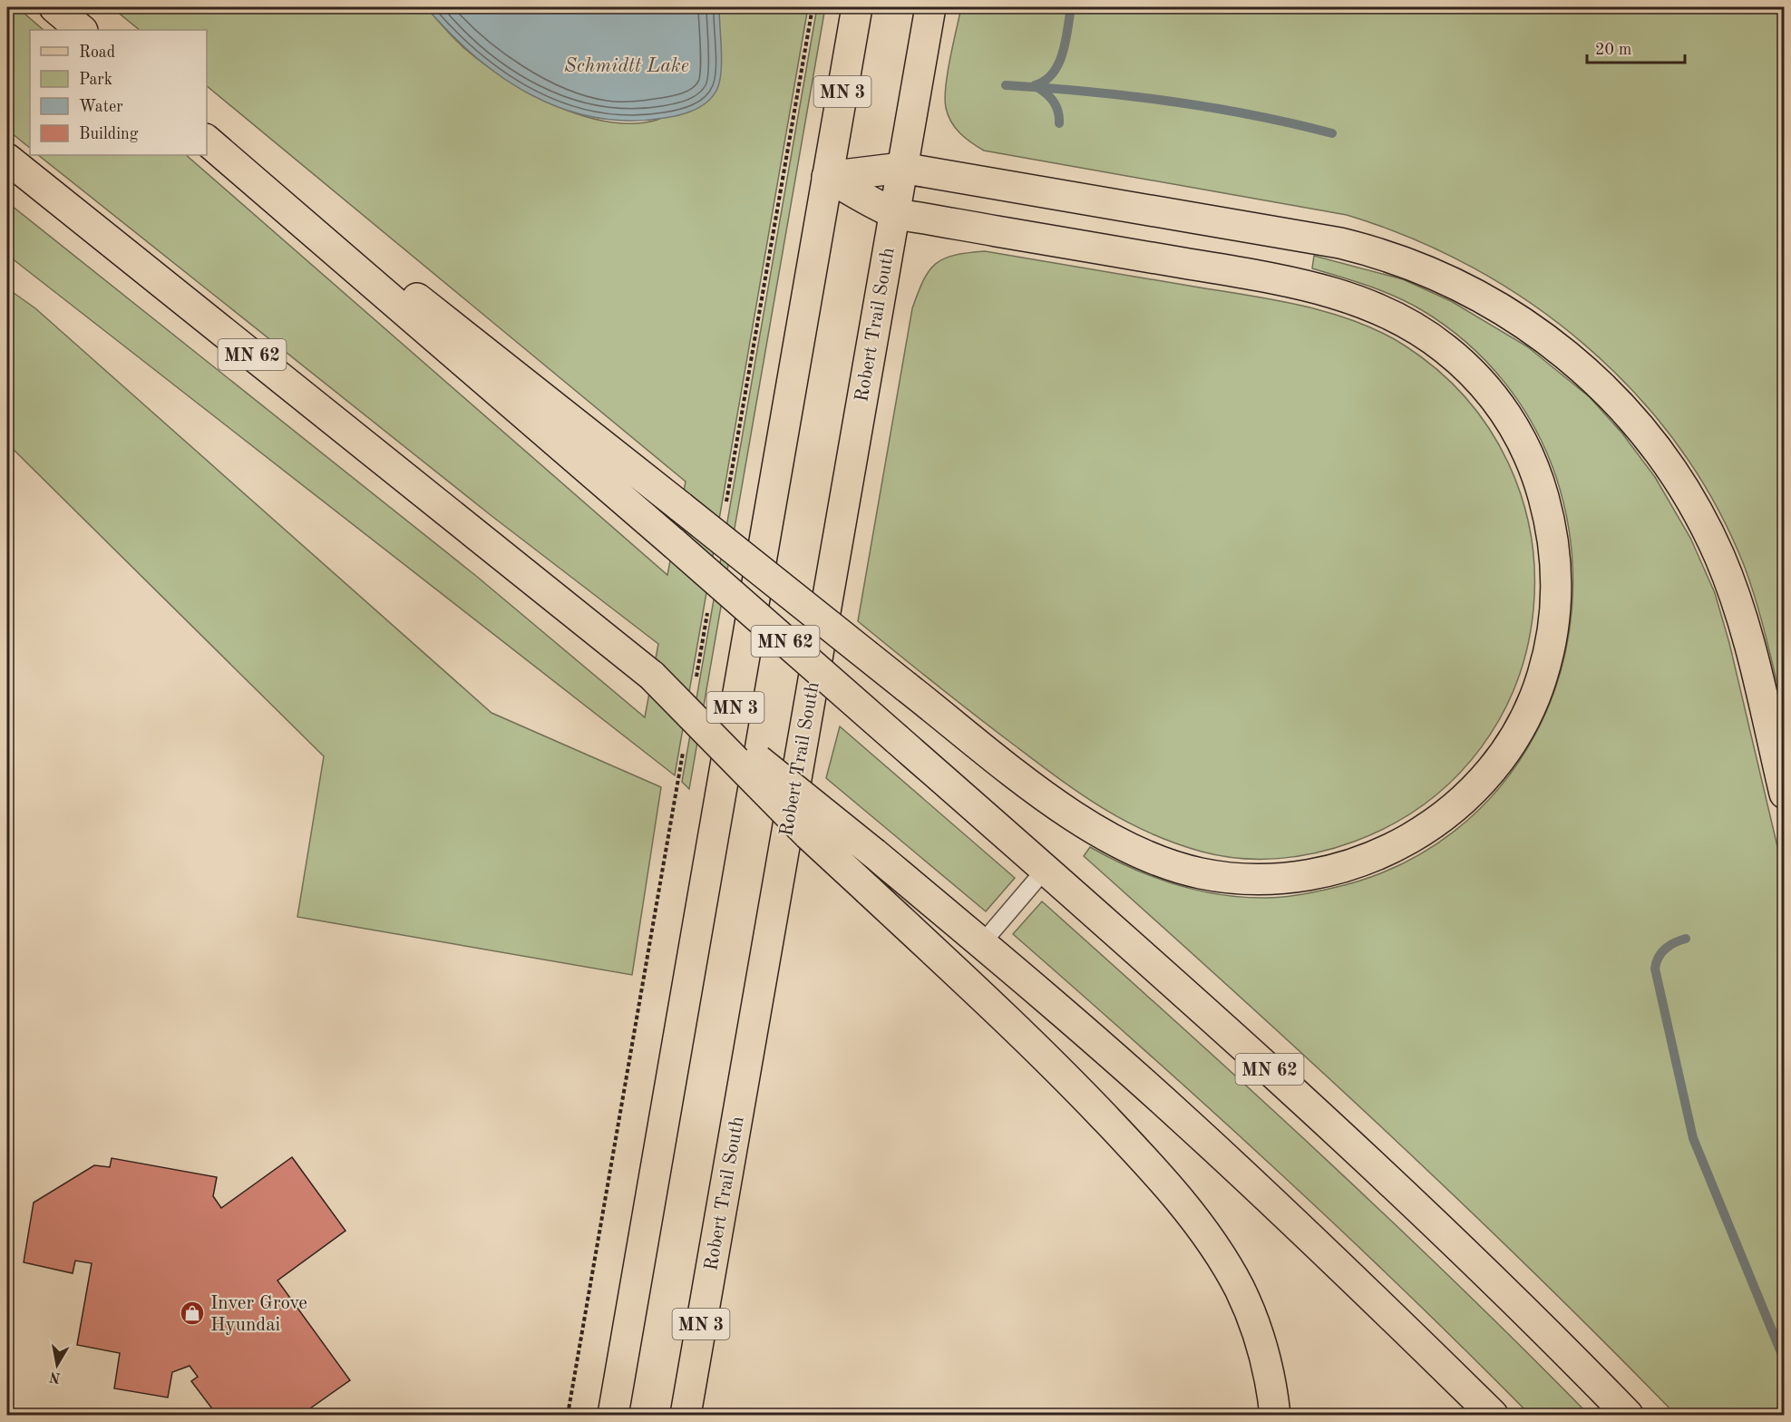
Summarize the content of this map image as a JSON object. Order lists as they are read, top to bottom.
{
  "streets": {
    "main road": ["MN 3", "Robert Trail South", "MN 62"]
  },
  "water": ["Schmidtt Lake"],
  "places": {
    "shop": ["Inver Grove Hyundai"]
  },
  "legend": [
    "Road",
    "Park",
    "Water",
    "Building"
  ],
  "scale_bar": "20 m",
  "north": "bottom"
}
